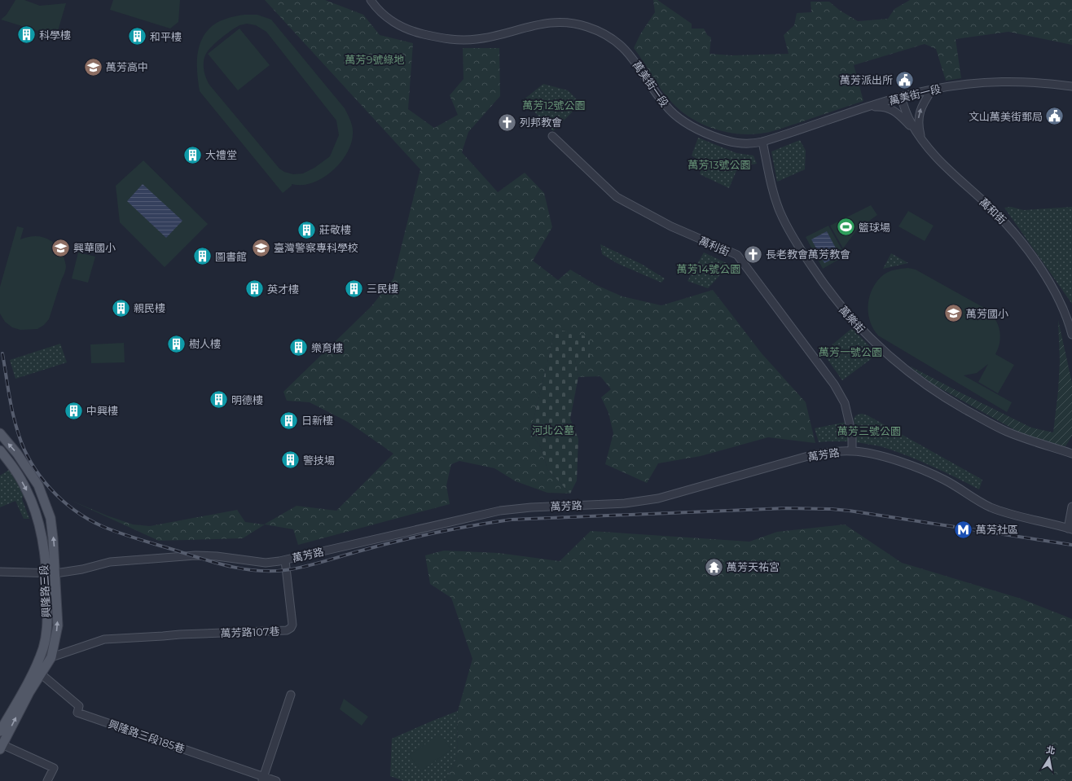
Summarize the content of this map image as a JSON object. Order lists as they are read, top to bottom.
{
  "streets": {
    "main road": ["興隆路三段"],
    "street": [
      "萬美街一段",
      "萬和街",
      "萬利街",
      "萬樂街",
      "萬芳路",
      "萬芳路107巷",
      "興隆路三段185巷"
    ]
  },
  "crossings": [
    ["萬美街一段", "萬和街"],
    ["萬美街一段", "萬樂街"],
    ["萬利街", "萬芳路"],
    ["萬芳路", "興隆路三段"],
    ["萬芳路", "萬芳路107巷"],
    ["興隆路三段", "萬芳路107巷"],
    ["興隆路三段", "興隆路三段185巷"]
  ],
  "parks": [
    "萬芳9號綠地",
    "萬芳12號公園",
    "萬芳13號公園",
    "萬芳14號公園",
    "萬芳一號公園",
    "河北公墓",
    "萬芳三號公園"
  ],
  "places": {
    "building": [
      "科學樓",
      "和平樓",
      "大禮堂",
      "莊敬樓",
      "圖書館",
      "三民樓",
      "英才樓",
      "親民樓",
      "樹人樓",
      "樂育樓",
      "明德樓",
      "中興樓",
      "日新樓",
      "警技場"
    ],
    "school or university": [
      "萬芳高中",
      "興華國小",
      "臺灣警察專科學校",
      "萬芳國小"
    ],
    "public building": ["萬芳派出所", "文山萬美街郵局"],
    "church": ["列邦教會", "長老教會萬芳教會"],
    "sports": ["籃球場"],
    "metro station": ["萬芳社區"],
    "temple": ["萬芳天祐宮"]
  },
  "north": "top"
}
